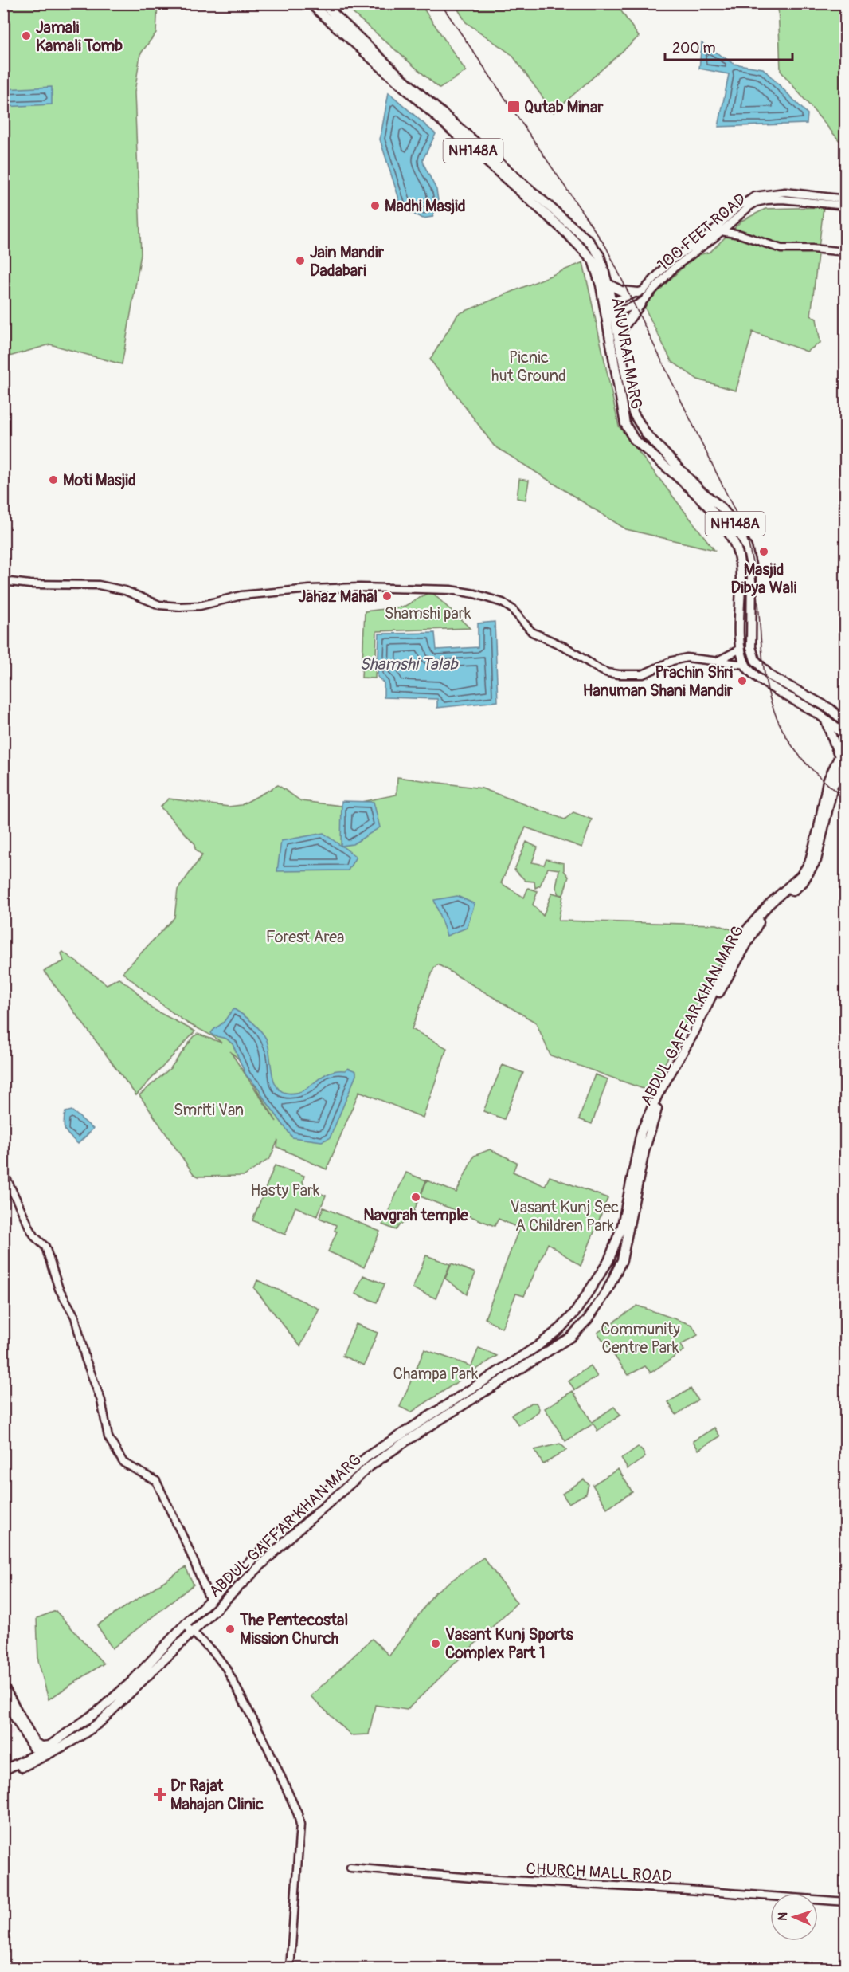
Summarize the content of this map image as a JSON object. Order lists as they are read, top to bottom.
{
  "streets": {
    "main road": ["NH148A", "ANUVRAT MARG", "ABDUL GAFFAR KHAN MARG"],
    "street": ["100 FEET ROAD", "CHURCH MALL ROAD"]
  },
  "crossings": [
    ["100 FEET ROAD", "ANUVRAT MARG"]
  ],
  "water": ["Shamshi Talab"],
  "parks": [
    "Picnic hut Ground",
    "Shamshi park",
    "Forest Area",
    "Smriti Van",
    "Hasty Park",
    "Vasant Kunj Sec A Children Park",
    "Community Centre Park",
    "Champa Park"
  ],
  "places": {
    "other": [
      "Jamali Kamali Tomb",
      "Madhi Masjid",
      "Jain Mandir Dadabari",
      "Moti Masjid",
      "Masjid Dibya Wali",
      "Jahaz Mahal",
      "Prachin Shri Hanuman Shani Mandir",
      "Navgrah temple",
      "The Pentecostal Mission Church",
      "Vasant Kunj Sports Complex Part 1"
    ],
    "transit": ["Qutab Minar"],
    "health": ["Dr Rajat Mahajan Clinic"]
  },
  "scale_bar": "200 m",
  "north": "left"
}
